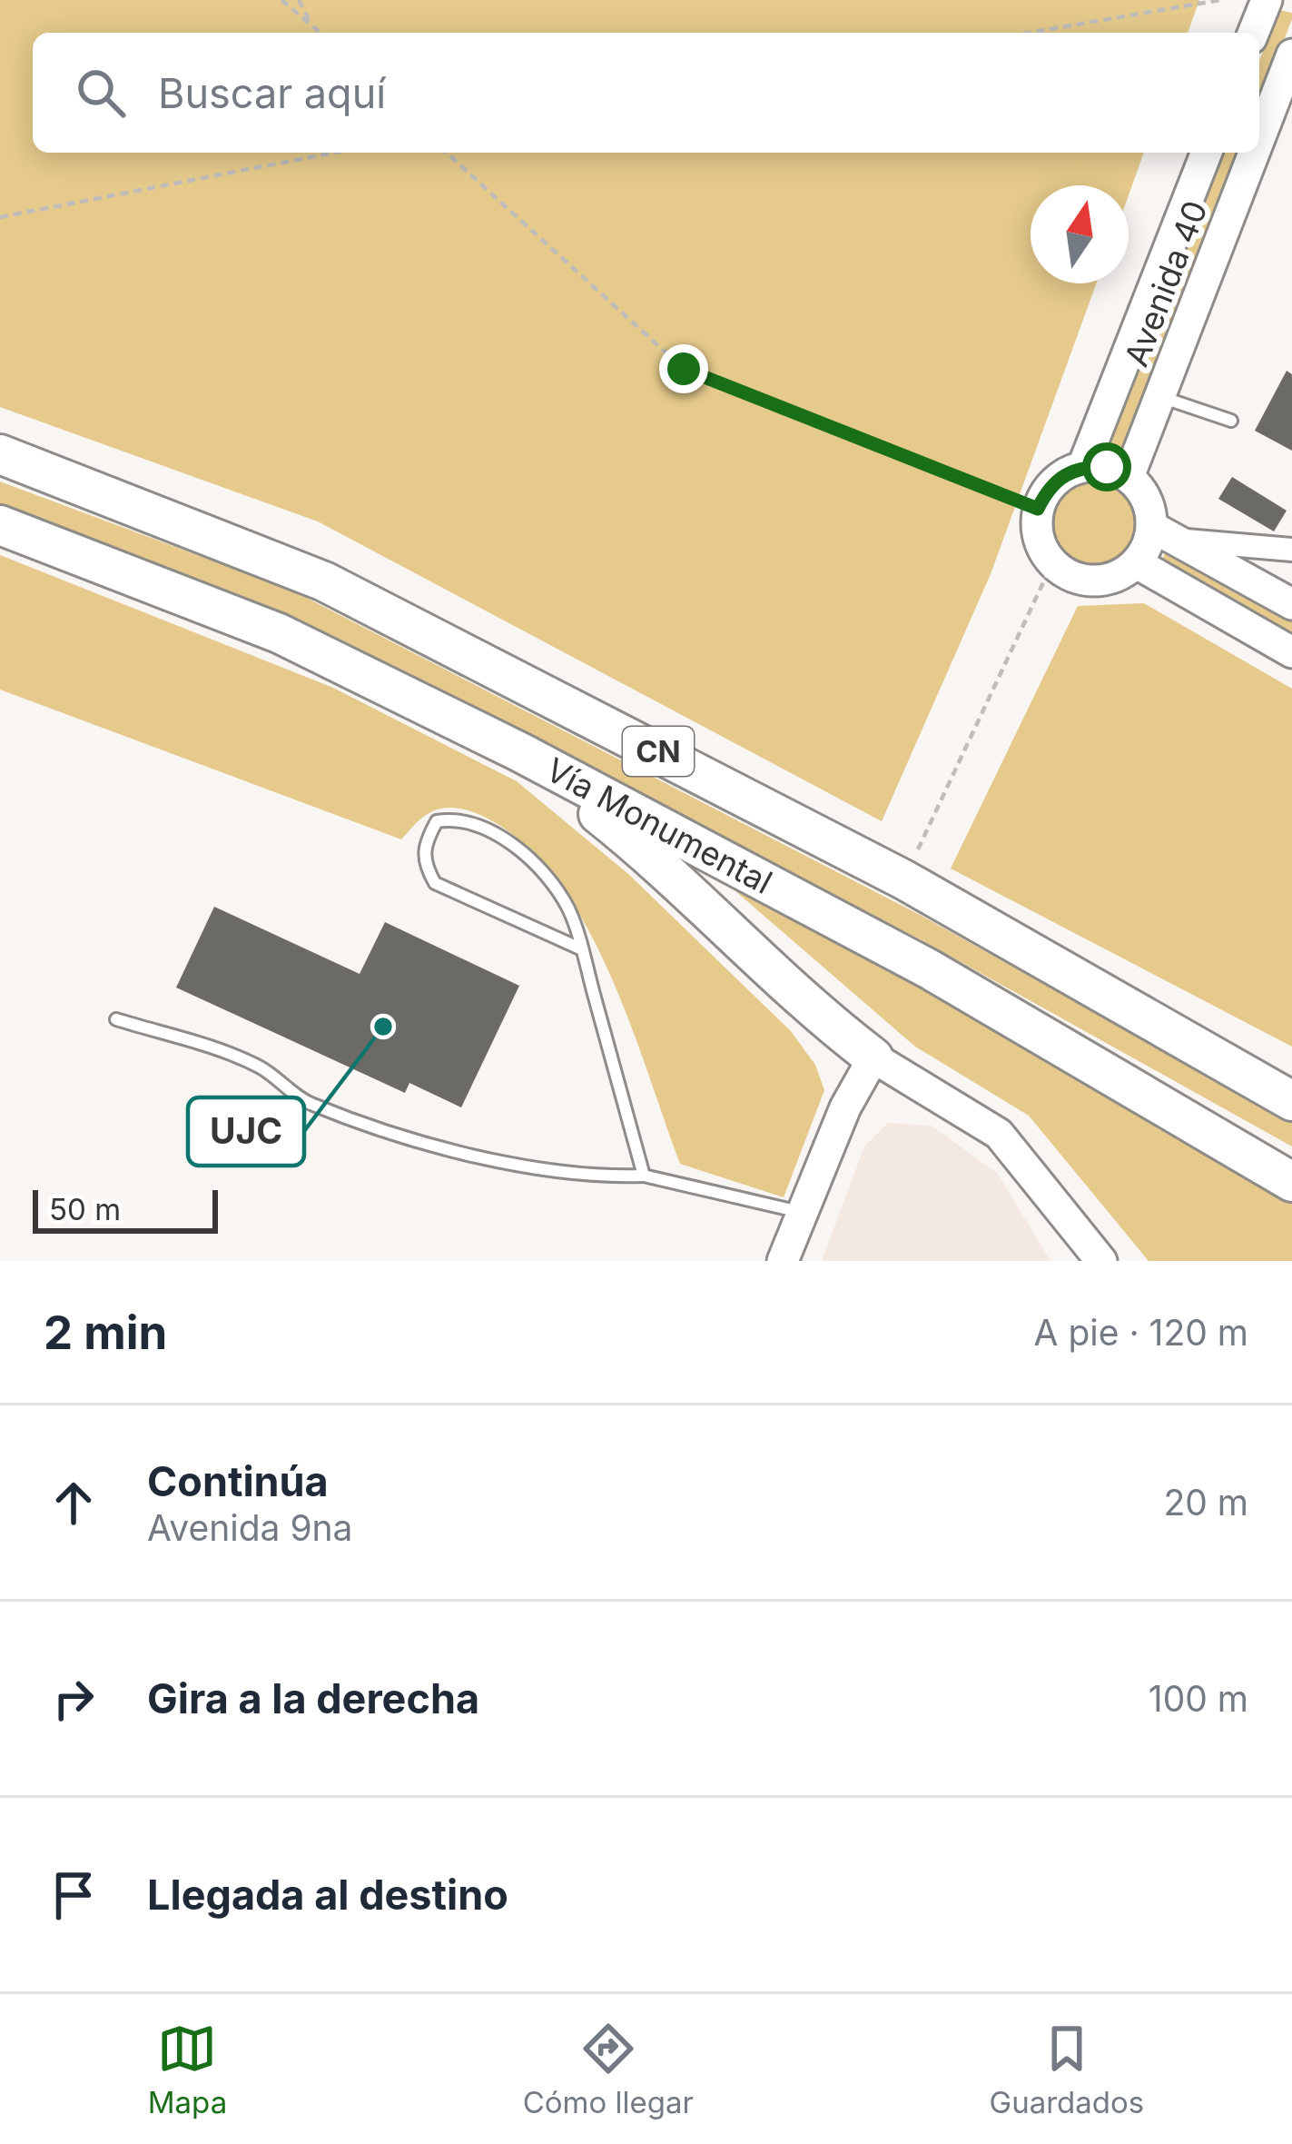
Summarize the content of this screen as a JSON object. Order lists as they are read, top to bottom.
{
  "streets": {
    "highway": ["CN", "Vía Monumental"],
    "street": ["Avenida 40"]
  },
  "places": ["UJC"],
  "scale_bar": "50 m",
  "north": "top",
  "page": {
    "search": "Buscar aquí",
    "scale": "50 m",
    "heading": ["2 min", "A pie · 120 m"],
    "list": [
      ["Continúa", "Avenida 9na", "20 m"],
      ["Gira a la derecha", "100 m"],
      "Llegada al destino"
    ],
    "nav": ["Mapa", "Cómo llegar", "Guardados"]
  }
}
